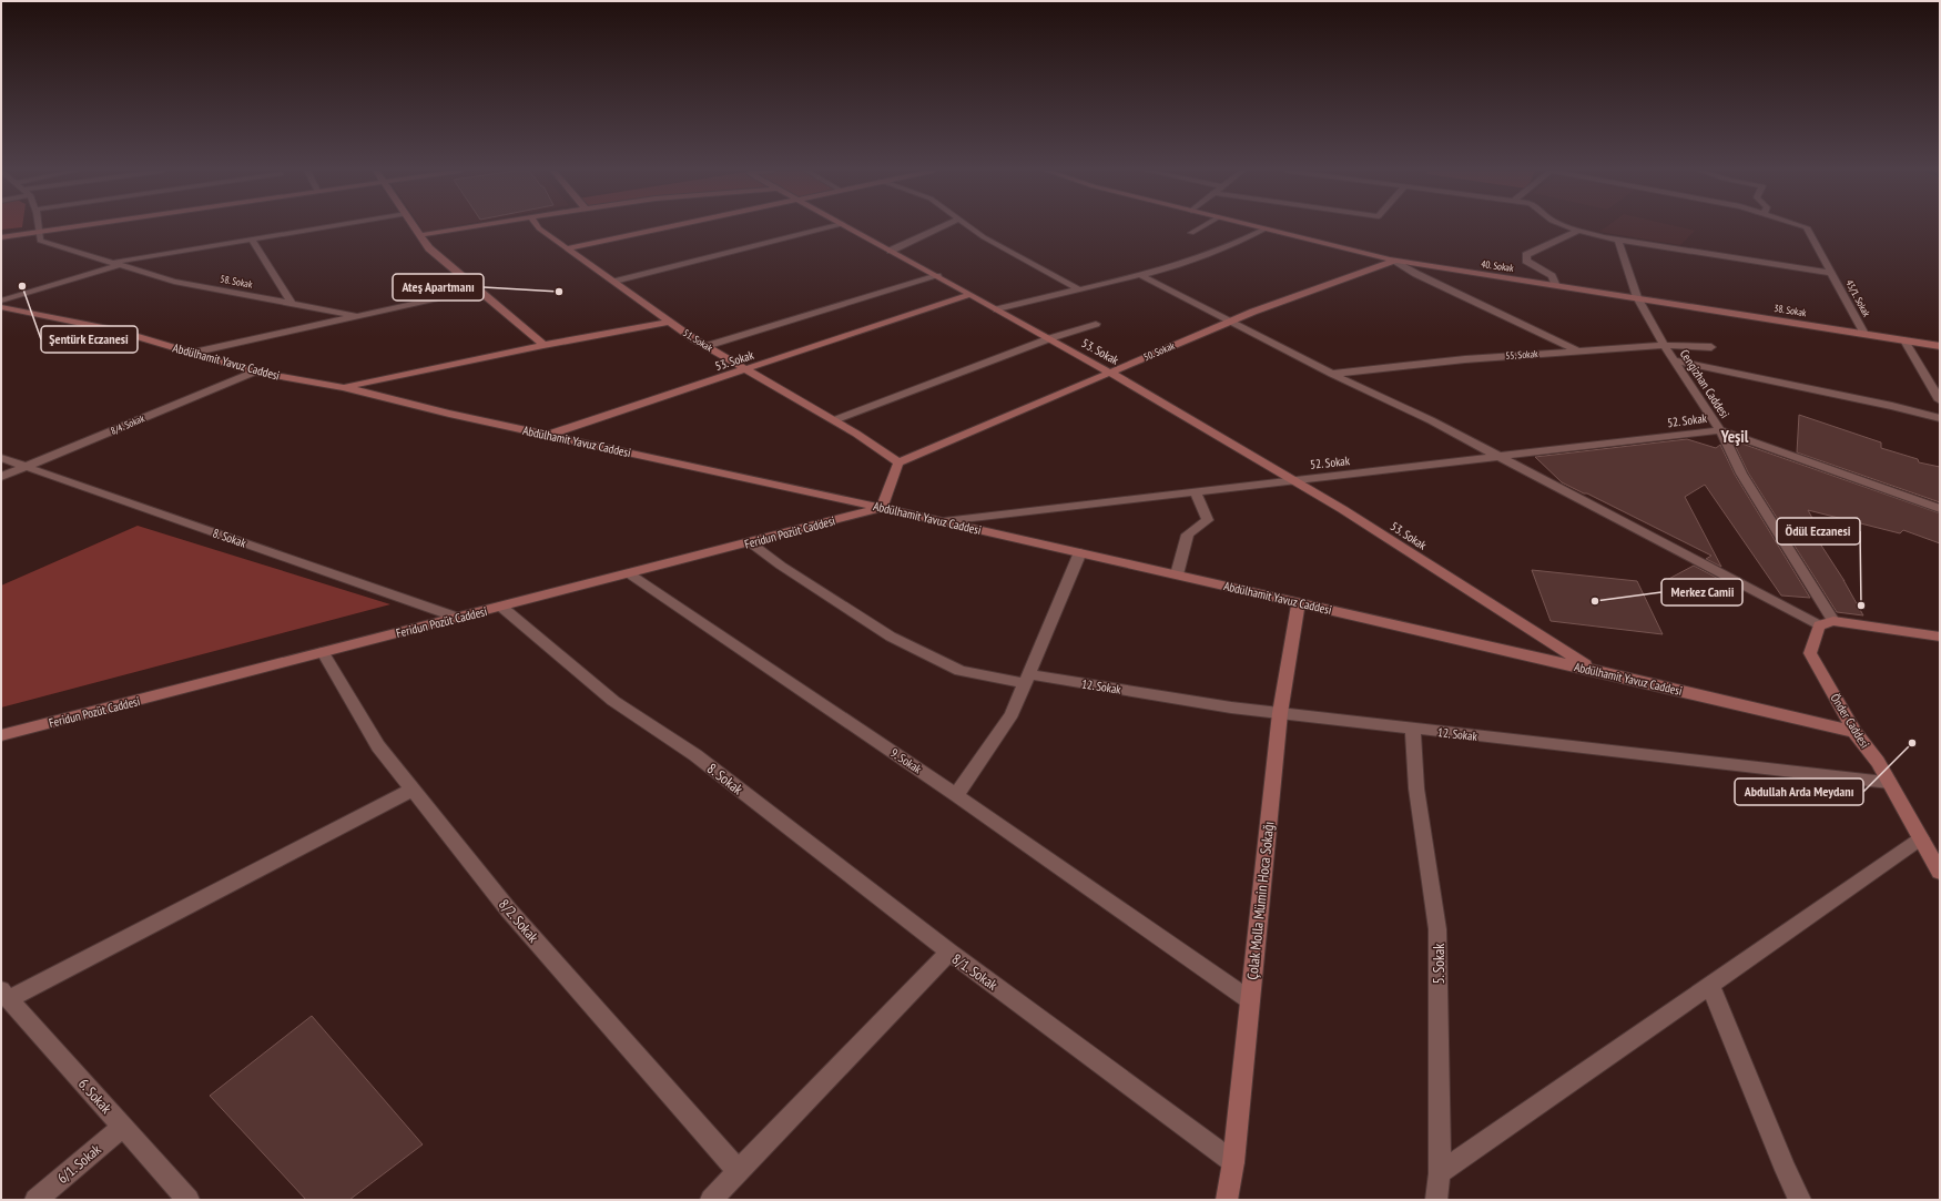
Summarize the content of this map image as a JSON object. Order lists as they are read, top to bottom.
{
  "streets": {
    "street": [
      "40. Sokak",
      "58. Sokak",
      "43/1. Sokak",
      "38. Sokak",
      "51. Sokak",
      "53. Sokak",
      "50. Sokak",
      "55. Sokak",
      "Abdülhamit Yavuz Caddesi",
      "Cengizhan Caddesi",
      "52. Sokak",
      "8/4. Sokak",
      "Feridun Pozüt Caddesi",
      "8. Sokak",
      "12. Sokak",
      "Önder Caddesi",
      "9. Sokak",
      "Çolak Molla Mümin Hoca Sokağı",
      "8/2. Sokak",
      "5. Sokak",
      "8/1. Sokak",
      "6. Sokak",
      "6/1. Sokak"
    ]
  },
  "crossings": [
    ["40. Sokak", "38. Sokak"],
    ["40. Sokak", "50. Sokak"],
    ["40. Sokak", "Cengizhan Caddesi"],
    ["43/1. Sokak", "38. Sokak"],
    ["38. Sokak", "Cengizhan Caddesi"],
    ["51. Sokak", "53. Sokak"],
    ["51. Sokak", "50. Sokak"],
    ["53. Sokak", "50. Sokak"],
    ["53. Sokak", "Abdülhamit Yavuz Caddesi"],
    ["53. Sokak", "52. Sokak"],
    ["55. Sokak", "Cengizhan Caddesi"],
    ["Abdülhamit Yavuz Caddesi", "52. Sokak"],
    ["Abdülhamit Yavuz Caddesi", "8/4. Sokak"],
    ["Abdülhamit Yavuz Caddesi", "Feridun Pozüt Caddesi"],
    ["Abdülhamit Yavuz Caddesi", "Önder Caddesi"],
    ["Abdülhamit Yavuz Caddesi", "Çolak Molla Mümin Hoca Sokağı"],
    ["Cengizhan Caddesi", "52. Sokak"],
    ["8/4. Sokak", "8. Sokak"],
    ["Feridun Pozüt Caddesi", "8. Sokak"],
    ["Feridun Pozüt Caddesi", "12. Sokak"],
    ["Feridun Pozüt Caddesi", "9. Sokak"],
    ["Feridun Pozüt Caddesi", "8/2. Sokak"],
    ["8. Sokak", "8/1. Sokak"],
    ["12. Sokak", "Önder Caddesi"],
    ["12. Sokak", "Çolak Molla Mümin Hoca Sokağı"],
    ["12. Sokak", "5. Sokak"],
    ["9. Sokak", "Çolak Molla Mümin Hoca Sokağı"],
    ["Çolak Molla Mümin Hoca Sokağı", "8/1. Sokak"],
    ["8/2. Sokak", "8/1. Sokak"],
    ["6. Sokak", "6/1. Sokak"]
  ],
  "districts": ["Yeşil"],
  "places": [
    "Şentürk Eczanesi",
    "Ateş Apartmanı",
    "Merkez Camii",
    "Ödül Eczanesi",
    "Abdullah Arda Meydanı"
  ]
}
